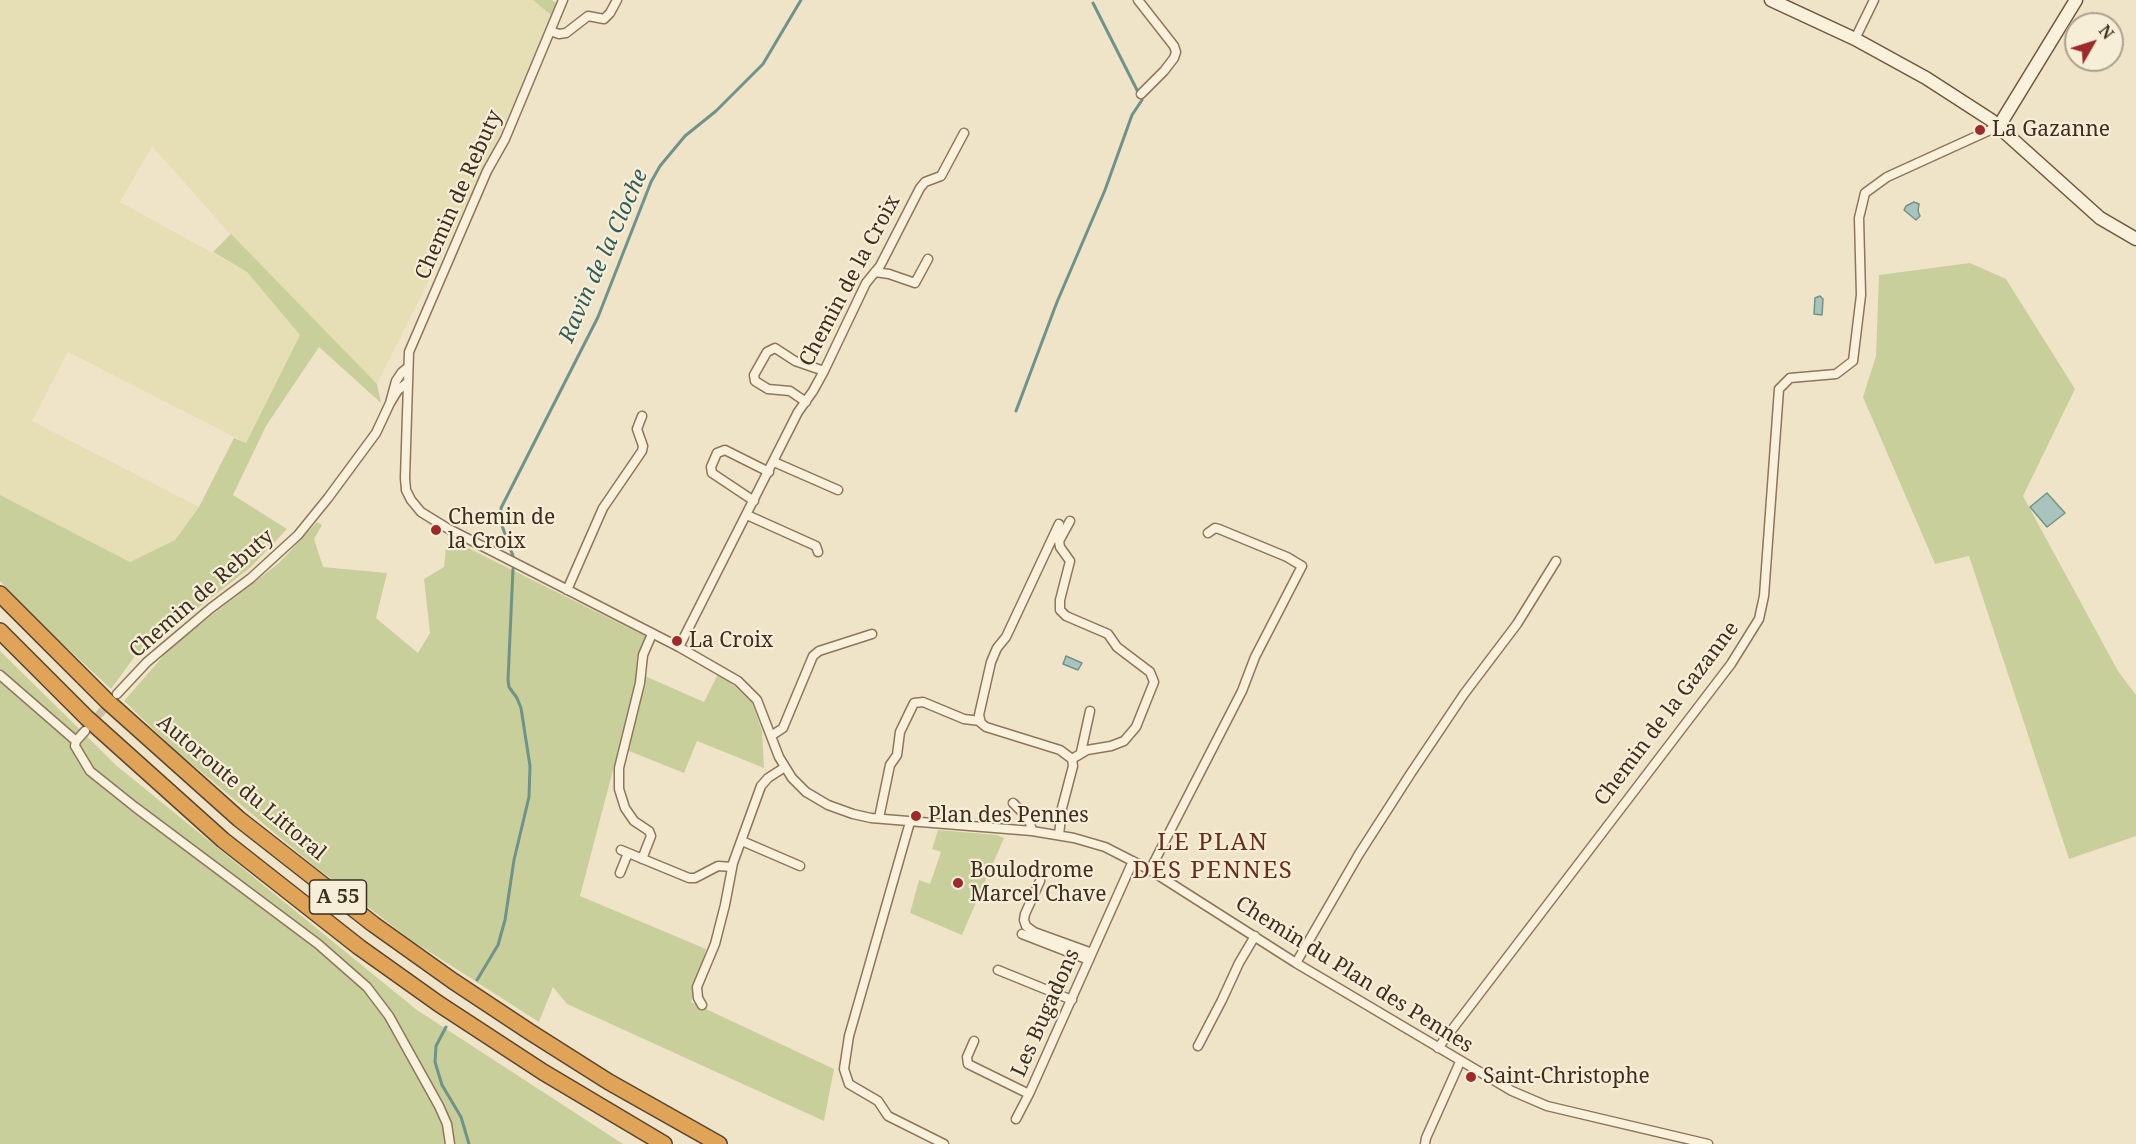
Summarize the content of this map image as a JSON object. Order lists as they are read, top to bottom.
{
  "streets": {
    "highway": ["Autoroute du Littoral", "A 55"],
    "street": [
      "Chemin de Rebuty",
      "Chemin de la Croix",
      "Chemin de la Gazanne",
      "Chemin du Plan des Pennes",
      "Les Bugadons"
    ]
  },
  "crossings": [
    ["Chemin de Rebuty", "Chemin du Plan des Pennes"],
    ["Chemin de la Croix", "Chemin du Plan des Pennes"],
    ["Chemin de la Gazanne", "Chemin du Plan des Pennes"],
    ["Chemin du Plan des Pennes", "Les Bugadons"]
  ],
  "districts": ["LE PLAN DES PENNES"],
  "water": ["Ravin de la Cloche"],
  "places": [
    "La Gazanne",
    "Chemin de la Croix",
    "La Croix",
    "Plan des Pennes",
    "Boulodrome Marcel Chave",
    "Saint-Christophe"
  ],
  "north": "top right"
}
